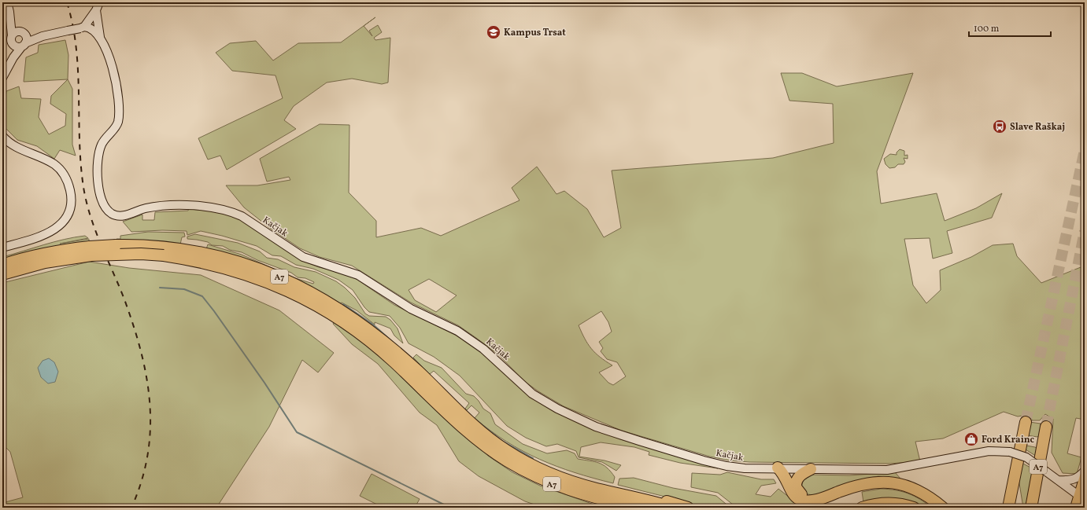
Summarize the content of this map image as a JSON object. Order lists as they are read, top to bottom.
{
  "streets": {
    "highway": ["A7"],
    "main road": ["Kačjak"]
  },
  "places": {
    "school or university": ["Kampus Trsat"],
    "bus stop": ["Slave Raškaj"],
    "shop": ["Ford Krainc"]
  },
  "scale_bar": "100 m"
}
